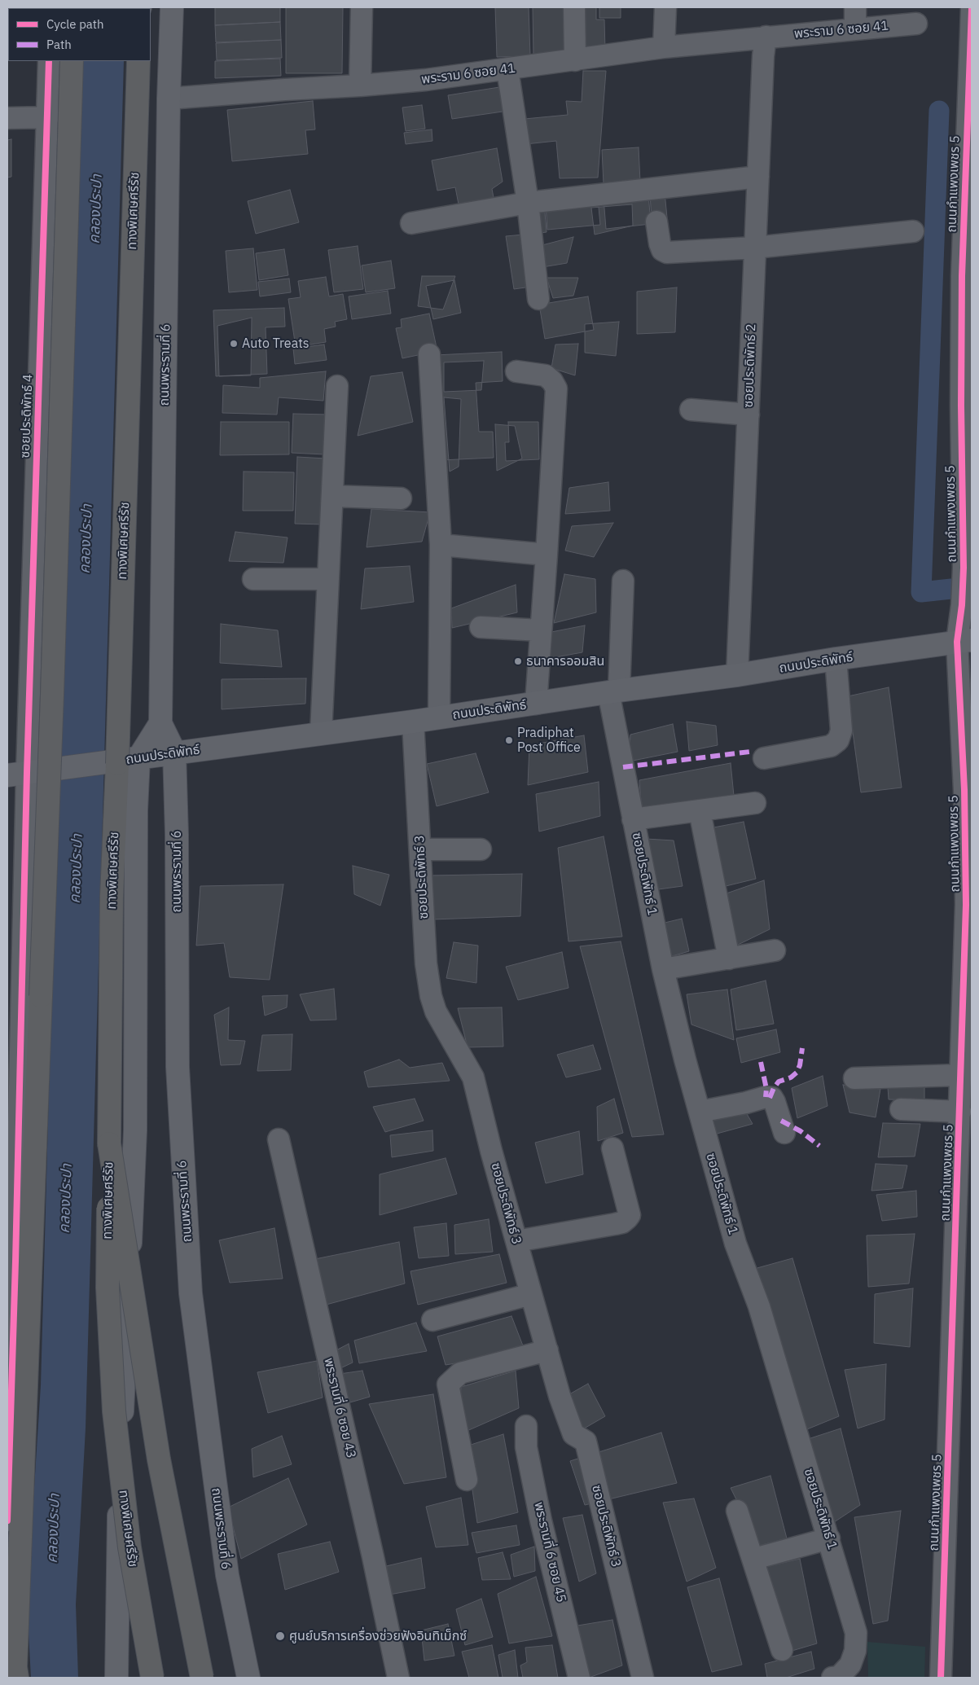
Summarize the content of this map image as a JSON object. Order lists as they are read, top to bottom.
{
  "streets": {
    "highway": ["ทางพิเศษศรีรัช"],
    "main road": ["ถนนพระรามที่ 6", "ถนนประดิพัทธ์"],
    "street": [
      "พระราม 6 ซอย 41",
      "ถนนกำแพงเพชร 5",
      "ซอยประดิพัทธ์ 2",
      "ซอยประดิพัทธ์ 4",
      "ซอยประดิพัทธ์ 1",
      "ซอยประดิพัทธ์ 3",
      "พระรามที่ 6 ซอย 43",
      "พระรามที่ 6 ซอย 45"
    ]
  },
  "crossings": [
    ["พระราม 6 ซอย 41", "ถนนพระรามที่ 6"],
    ["พระราม 6 ซอย 41", "ซอยประดิพัทธ์ 2"],
    ["ถนนกำแพงเพชร 5", "ถนนประดิพัทธ์"],
    ["ถนนพระรามที่ 6", "ถนนประดิพัทธ์"],
    ["ซอยประดิพัทธ์ 2", "ถนนประดิพัทธ์"],
    ["ซอยประดิพัทธ์ 4", "ถนนประดิพัทธ์"],
    ["ถนนประดิพัทธ์", "ซอยประดิพัทธ์ 1"],
    ["ถนนประดิพัทธ์", "ซอยประดิพัทธ์ 3"]
  ],
  "water": ["คลองประปา"],
  "places": [
    "Auto Treats",
    "ธนาคารออมสิน",
    "Pradiphat Post Office",
    "ศูนย์บริการเครื่องช่วยฟังอินทิเม็กซ์"
  ],
  "legend": ["Cycle path", "Path"]
}
